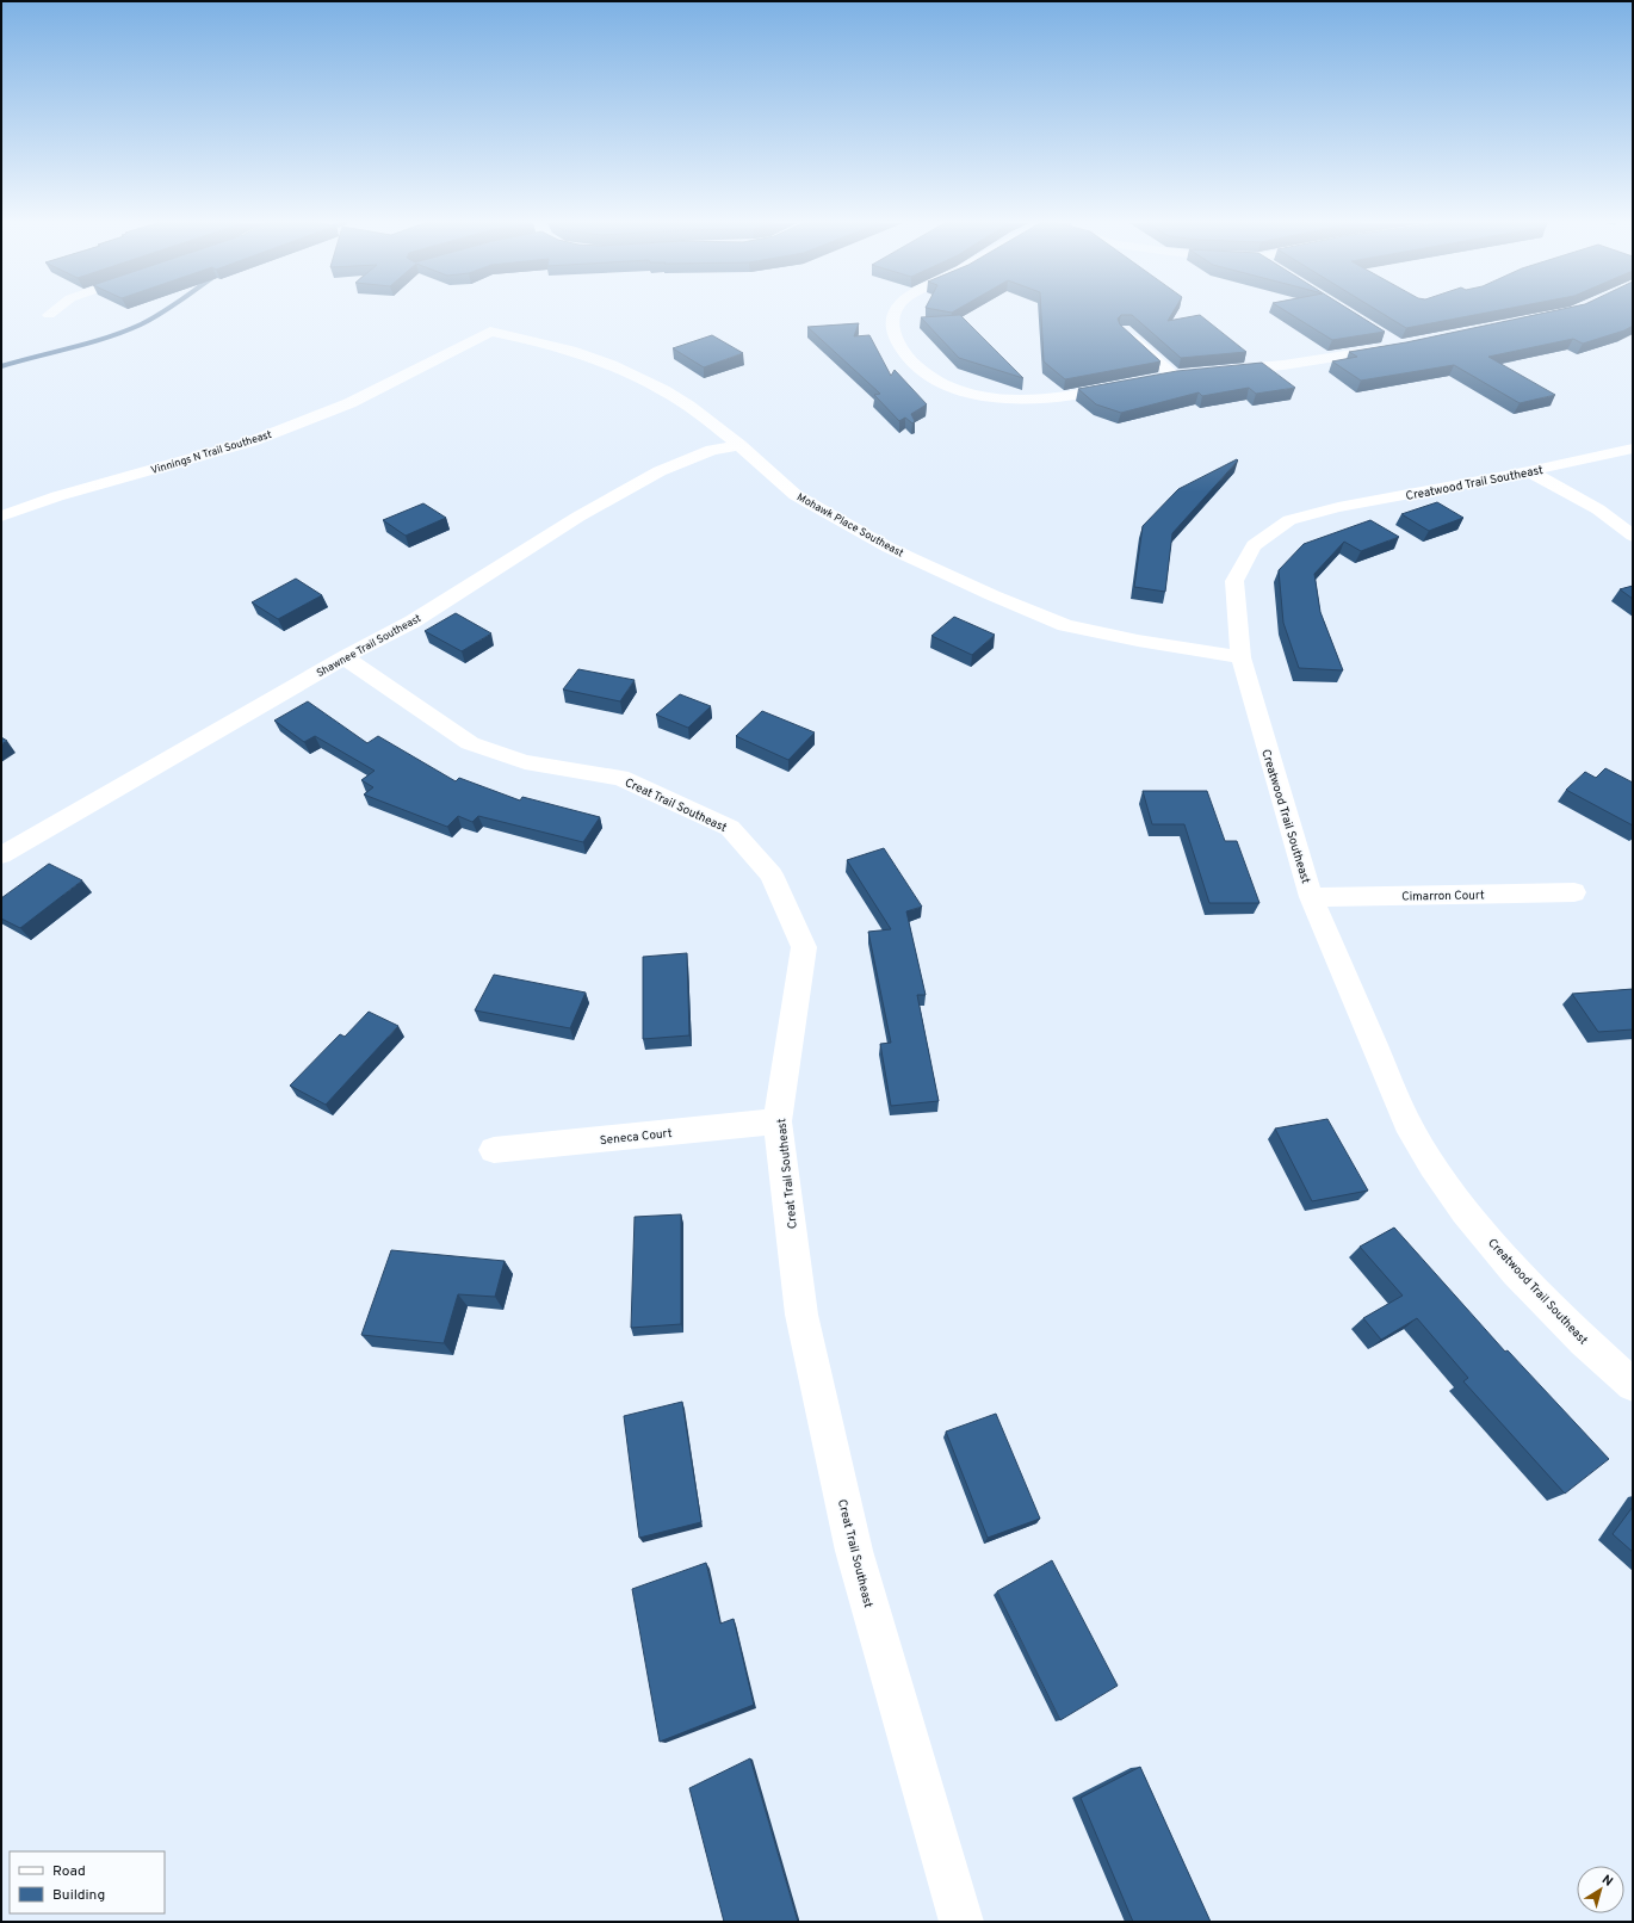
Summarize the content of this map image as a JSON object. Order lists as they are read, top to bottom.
{
  "streets": {
    "street": [
      "Vinnings N Trail Southeast",
      "Creatwood Trail Southeast",
      "Mohawk Place Southeast",
      "Shawnee Trail Southeast",
      "Creat Trail Southeast",
      "Cimarron Court",
      "Seneca Court"
    ]
  },
  "crossings": [
    ["Vinnings N Trail Southeast", "Mohawk Place Southeast"],
    ["Creatwood Trail Southeast", "Mohawk Place Southeast"],
    ["Creatwood Trail Southeast", "Cimarron Court"],
    ["Mohawk Place Southeast", "Shawnee Trail Southeast"],
    ["Shawnee Trail Southeast", "Creat Trail Southeast"],
    ["Creat Trail Southeast", "Seneca Court"]
  ],
  "legend": ["Road", "Building"],
  "north": "top right"
}
